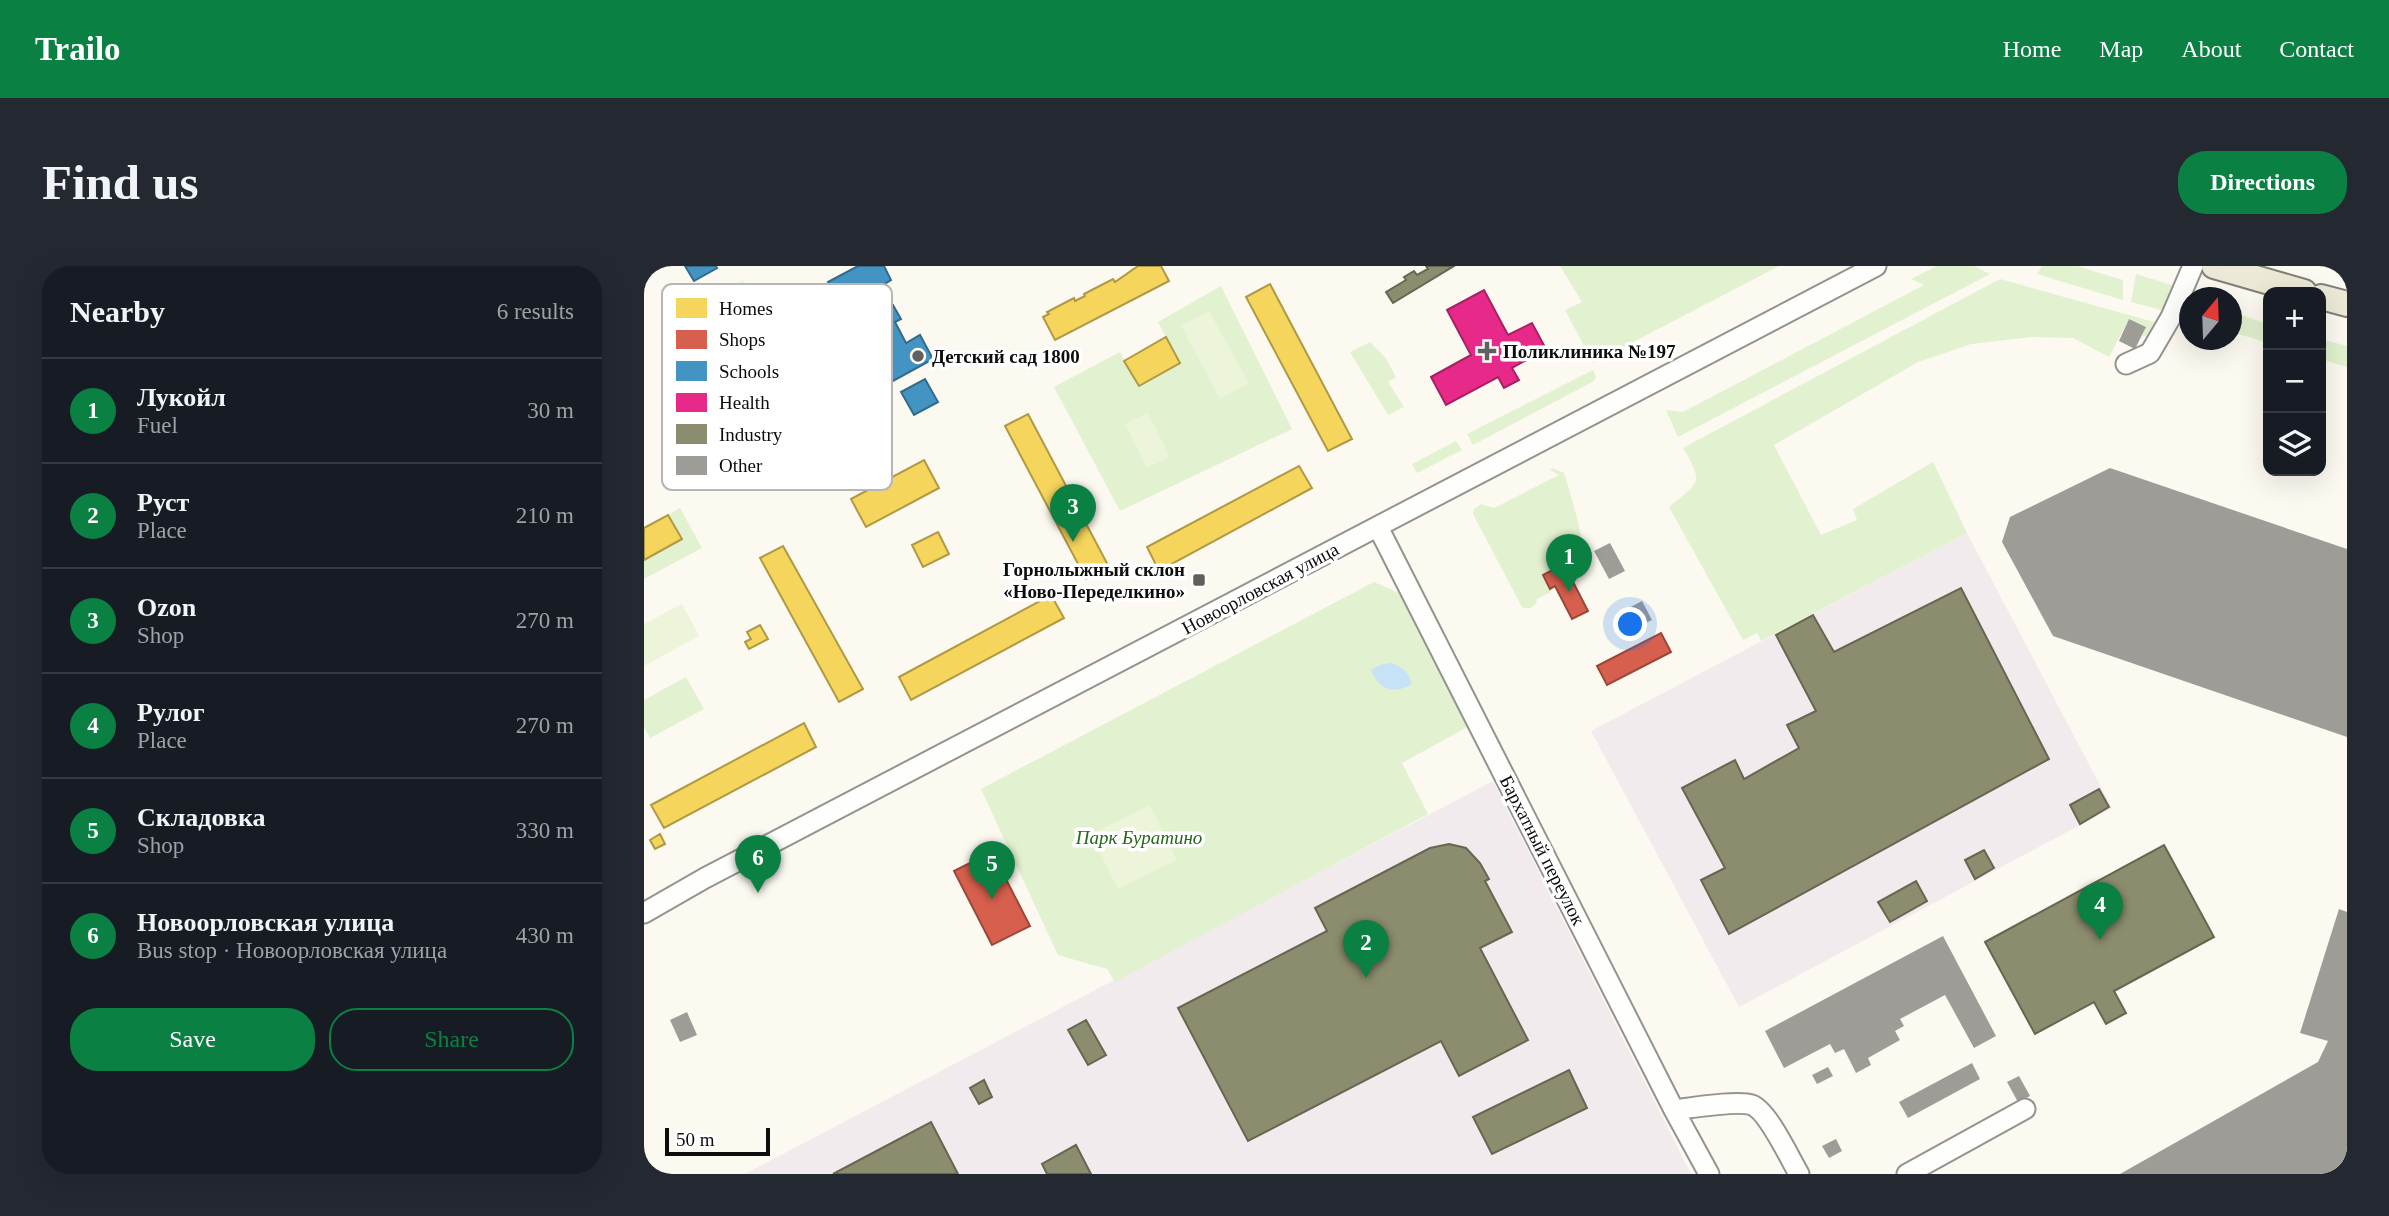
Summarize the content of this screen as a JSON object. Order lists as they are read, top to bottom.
{
  "streets": {
    "street": ["Новоорловская улица", "Бархатный переулок"]
  },
  "crossings": [
    ["Новоорловская улица", "Бархатный переулок"]
  ],
  "parks": ["Парк Буратино"],
  "places": {
    "health": ["Поликлиника №197"],
    "other": ["Детский сад 1800"],
    "transit": ["Горнолыжный склон «Ново-Переделкино»"]
  },
  "legend": [
    "Homes",
    "Shops",
    "Schools",
    "Health",
    "Industry",
    "Other"
  ],
  "scale_bar": "50 m",
  "north": "top",
  "page": {
    "header": "Trailo",
    "nav": [
      "Home",
      "Map",
      "About",
      "Contact"
    ],
    "buttons": [
      "Directions",
      ["Save", "Share"]
    ],
    "title": "Find us",
    "heading": ["Nearby", "6 results"],
    "map_buttons": ["+", "−"],
    "list": [
      {
        "mark": "1",
        "name": "Лукойл",
        "note": "Fuel",
        "value": "30 m"
      },
      {
        "mark": "2",
        "name": "Руст",
        "note": "Place",
        "value": "210 m"
      },
      {
        "mark": "3",
        "name": "Ozon",
        "note": "Shop",
        "value": "270 m"
      },
      {
        "mark": "4",
        "name": "Рулог",
        "note": "Place",
        "value": "270 m"
      },
      {
        "mark": "5",
        "name": "Складовка",
        "note": "Shop",
        "value": "330 m"
      },
      {
        "mark": "6",
        "name": "Новоорловская улица",
        "note": "Bus stop · Новоорловская улица",
        "value": "430 m"
      }
    ],
    "pins": [
      "3",
      "1",
      "6",
      "5",
      "4",
      "2"
    ],
    "scale": "50 m"
  }
}
